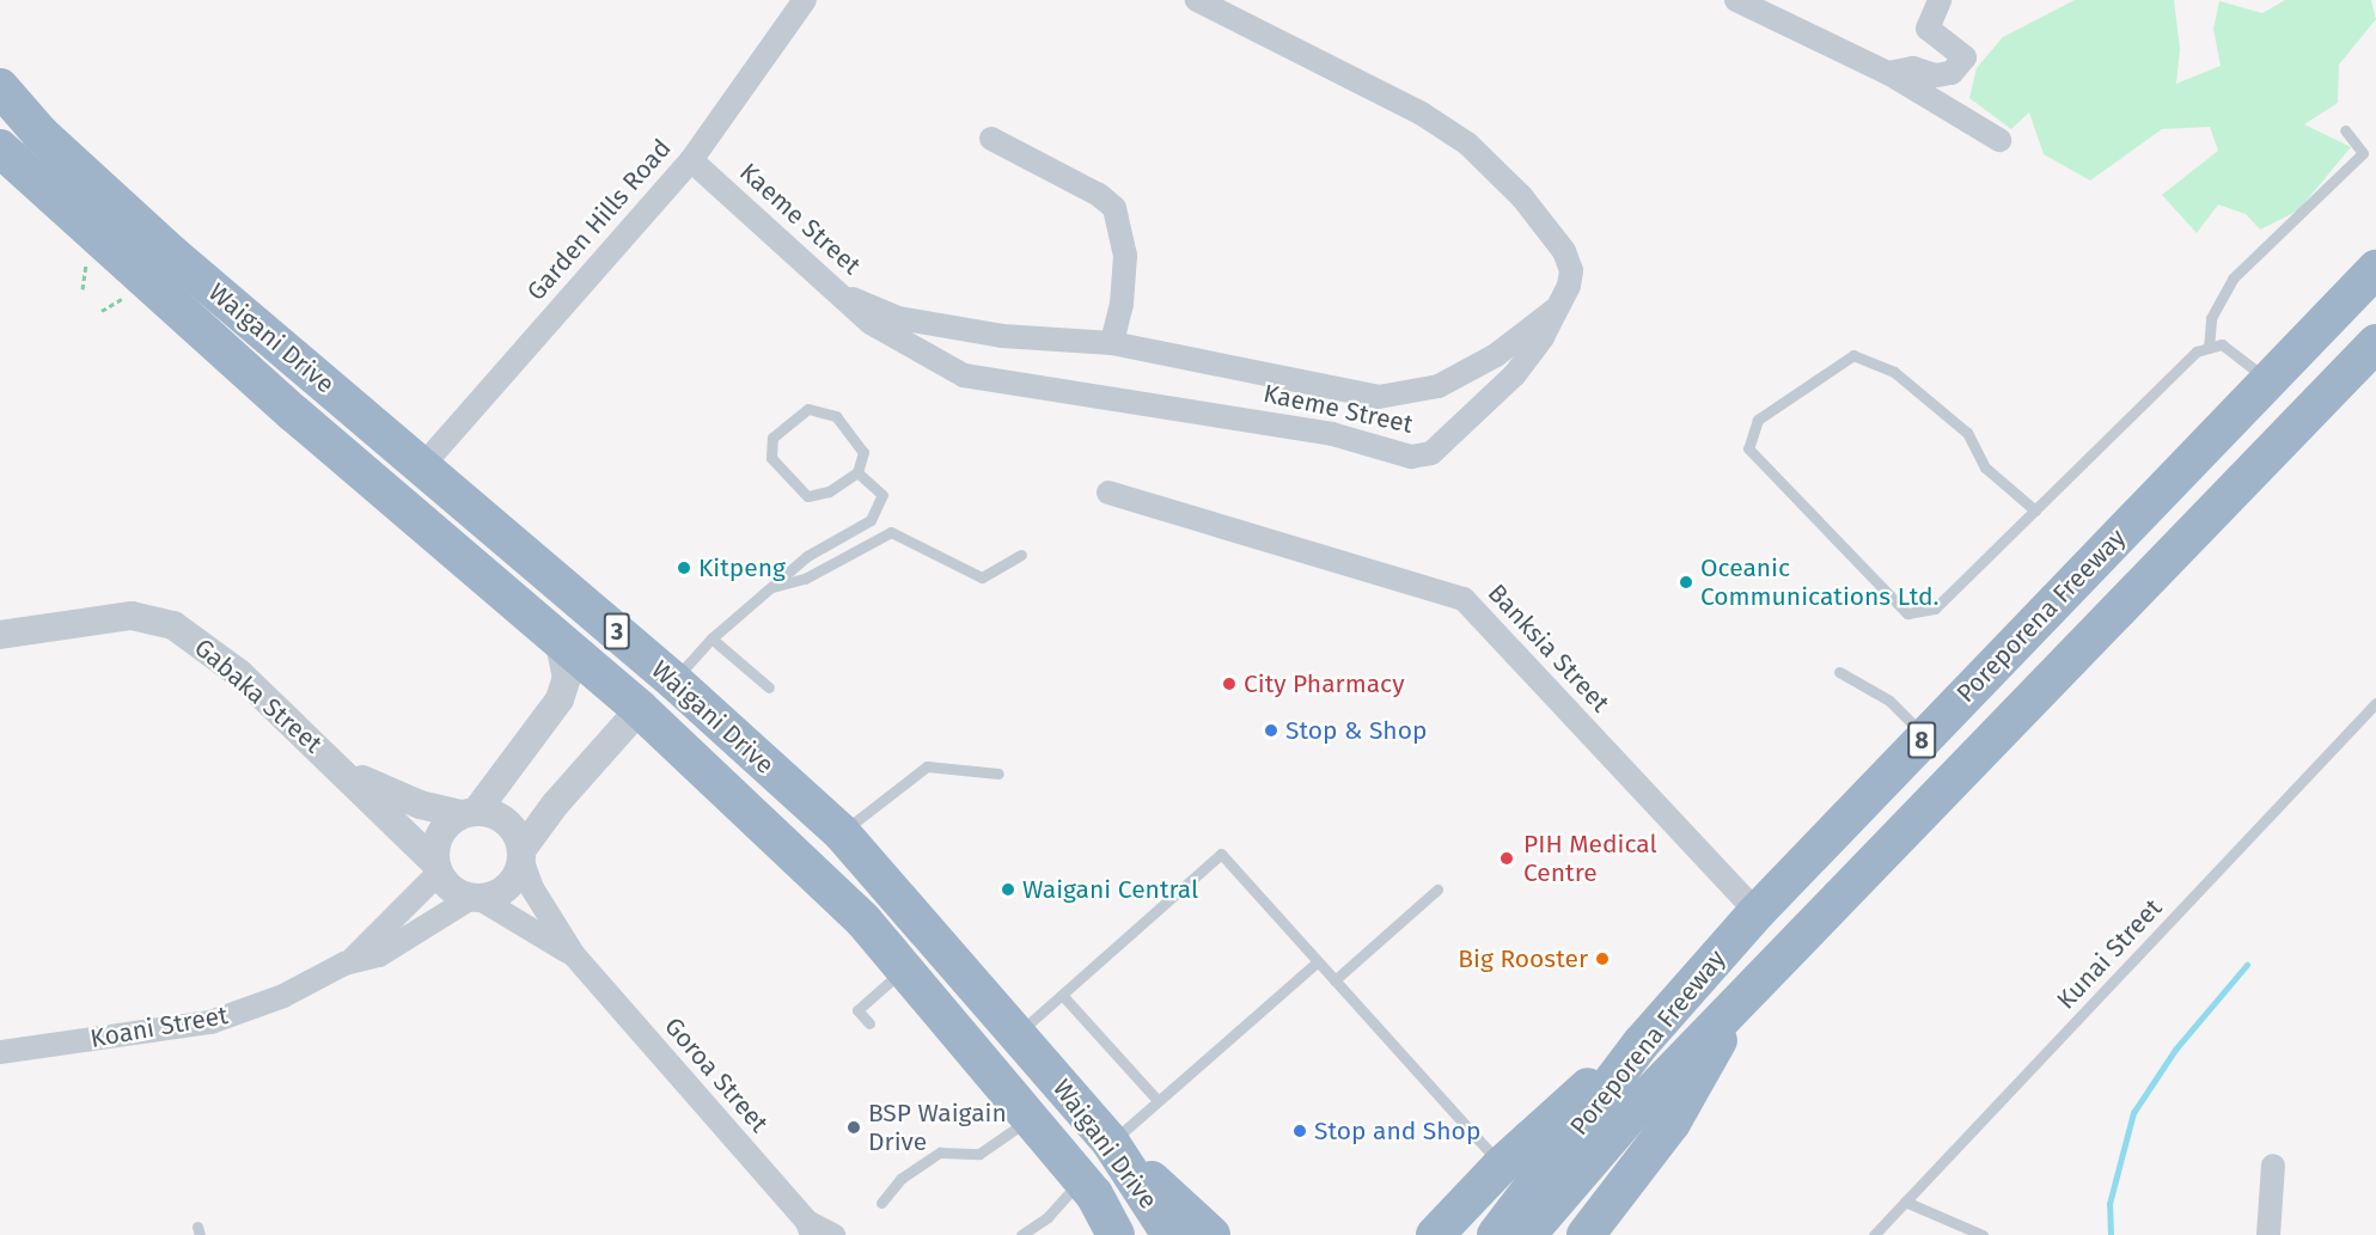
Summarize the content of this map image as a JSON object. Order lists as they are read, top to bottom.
{
  "streets": {
    "highway": [
      "Waigani Drive",
      "Poreporena Freeway",
      "3",
      "8"
    ],
    "street": [
      "Kaeme Street",
      "Garden Hills Road",
      "Banksia Street",
      "Gabaka Street",
      "Koani Street",
      "Goroa Street"
    ],
    "lane": ["Kunai Street"]
  },
  "crossings": [
    ["Kaeme Street", "Garden Hills Road"],
    ["Garden Hills Road", "Waigani Drive"],
    ["Poreporena Freeway", "Banksia Street"],
    ["Gabaka Street", "Koani Street"],
    ["Gabaka Street", "Goroa Street"],
    ["Koani Street", "Goroa Street"]
  ],
  "places": [
    "Kitpeng",
    "Oceanic Communications Ltd.",
    "City Pharmacy",
    "Stop & Shop",
    "PIH Medical Centre",
    "Waigani Central",
    "Big Rooster",
    "BSP Waigain Drive",
    "Stop and Shop"
  ]
}
